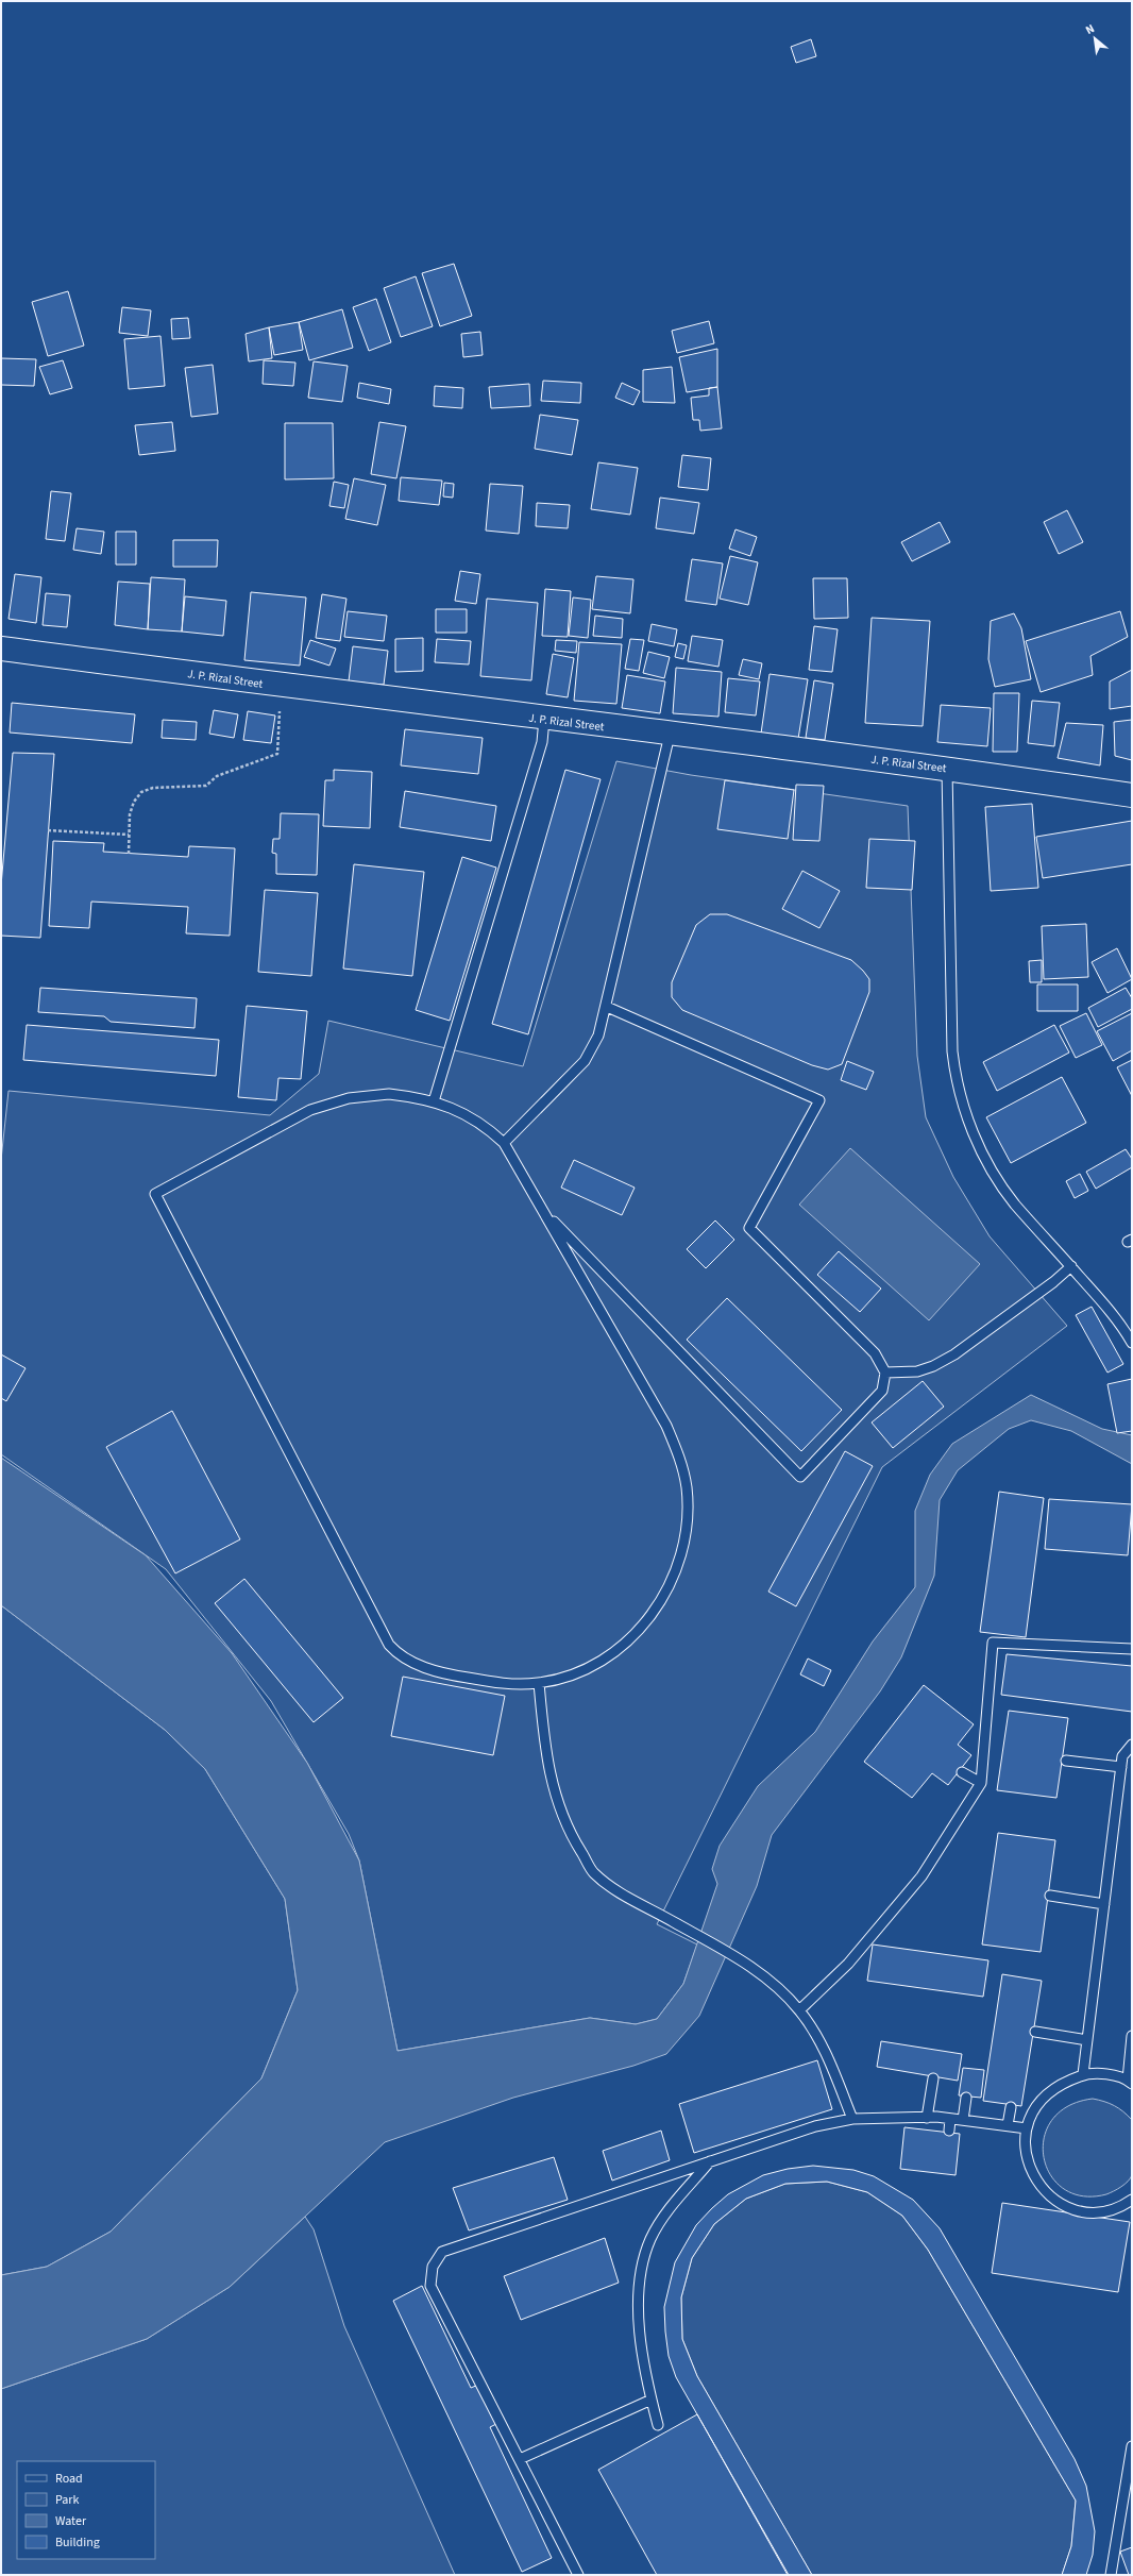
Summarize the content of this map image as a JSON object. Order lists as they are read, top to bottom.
{
  "streets": {
    "main road": ["J. P. Rizal Street"]
  },
  "legend": [
    "Road",
    "Park",
    "Water",
    "Building"
  ],
  "north": "top left"
}
